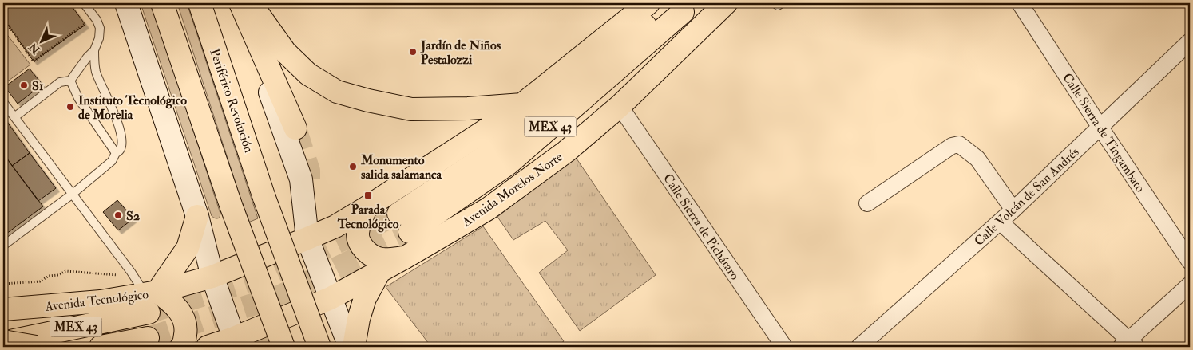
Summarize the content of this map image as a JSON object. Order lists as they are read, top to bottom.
{
  "streets": {
    "main road": [
      "Periférico Revolución",
      "MEX 43",
      "Avenida Morelos Norte",
      "Avenida Tecnológico"
    ],
    "street": ["Calle Sierra de Tingambato", "Calle Volcán de San Andrés", "Calle Sierra de Pichátaro"]
  },
  "crossings": [
    ["MEX 43", "Avenida Tecnológico"],
    ["Calle Sierra de Tingambato", "Calle Volcán de San Andrés"],
    ["Avenida Morelos Norte", "Calle Sierra de Pichátaro"]
  ],
  "places": {
    "other": [
      "Jardín de Niños Pestalozzi",
      "S1",
      "Instituto Tecnológico de Morelia",
      "Monumento salida salamanca",
      "S2"
    ],
    "transit": ["Parada Tecnológico"]
  },
  "north": "bottom left"
}
